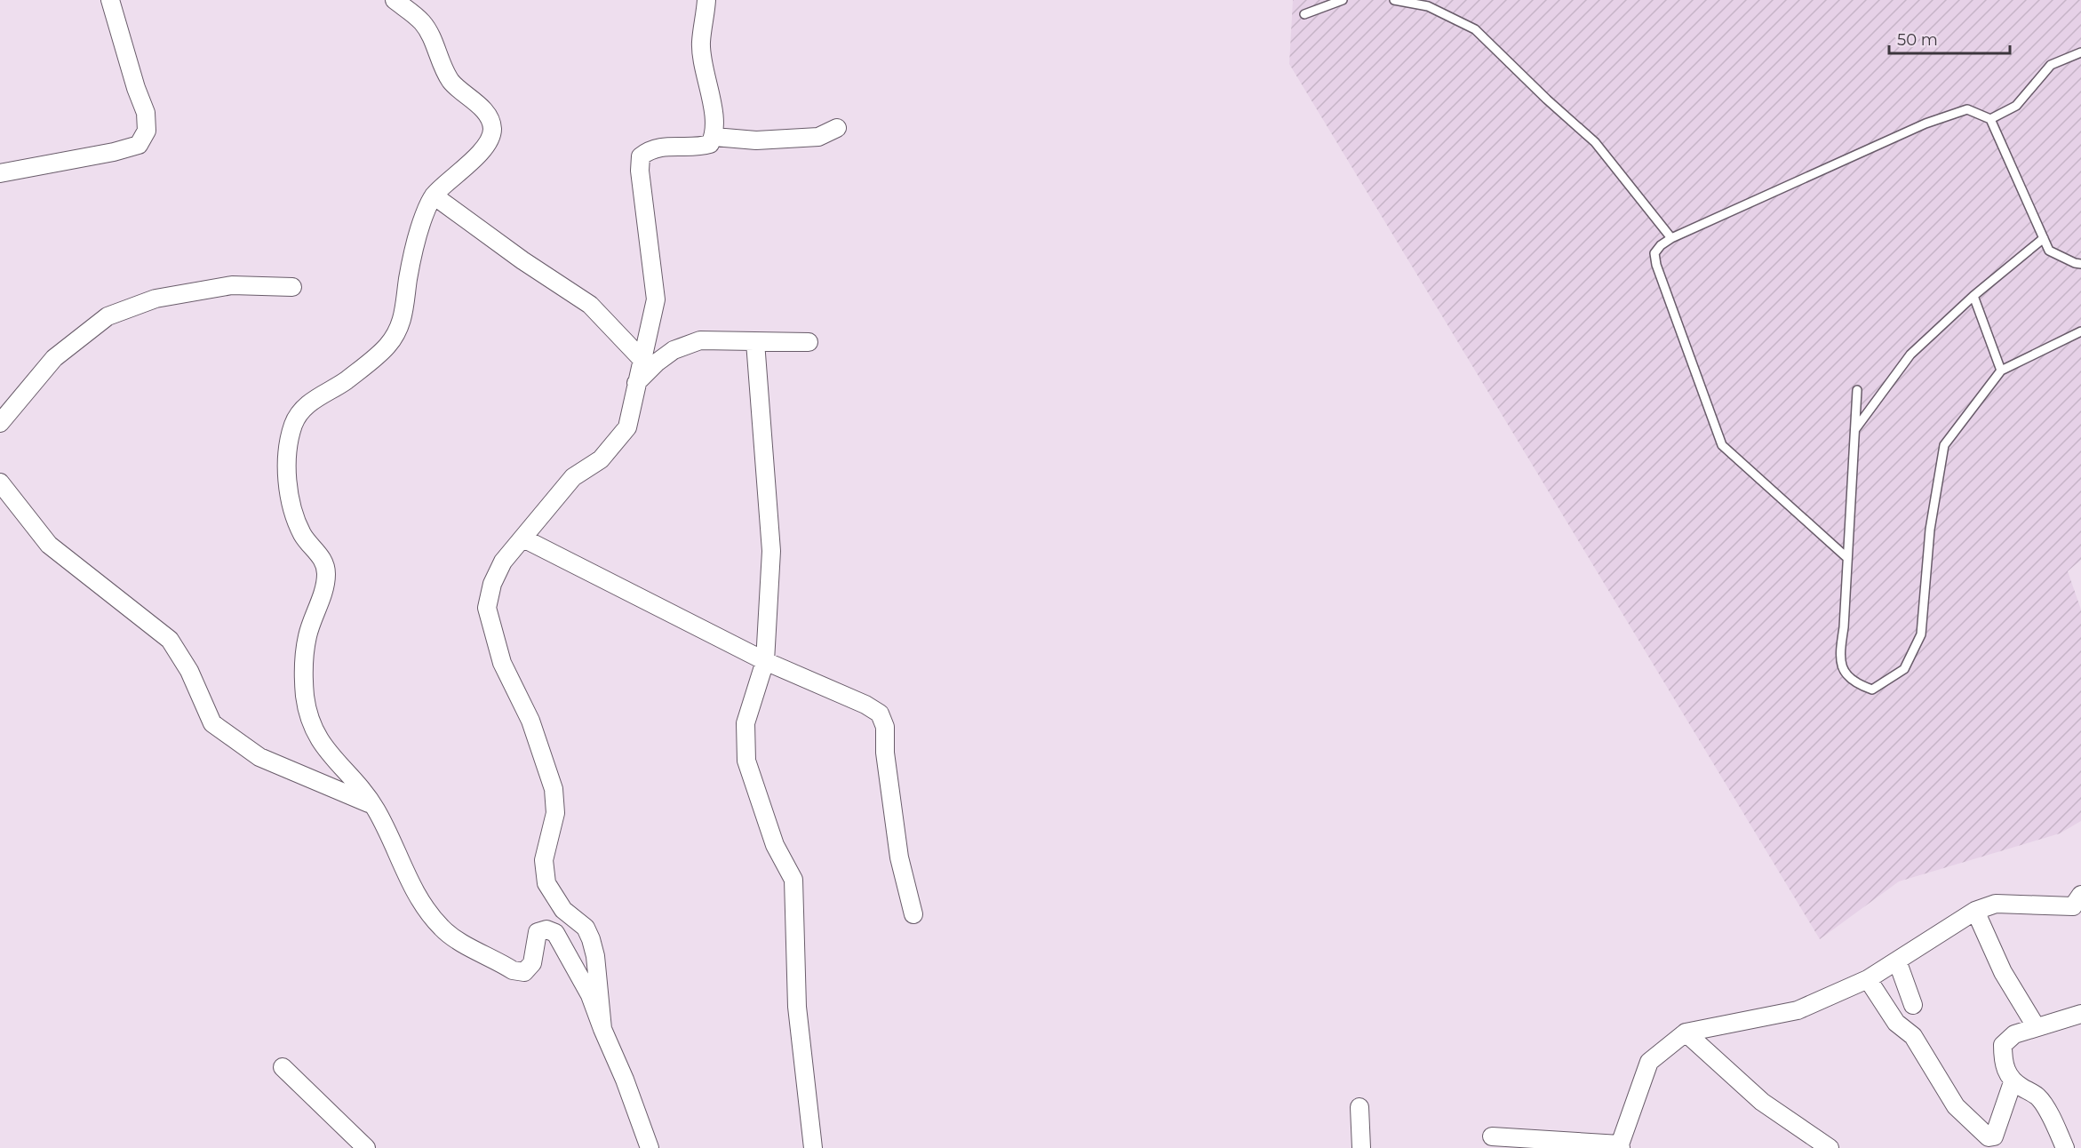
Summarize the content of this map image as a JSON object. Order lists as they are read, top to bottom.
{
  "scale_bar": "50 m"
}
